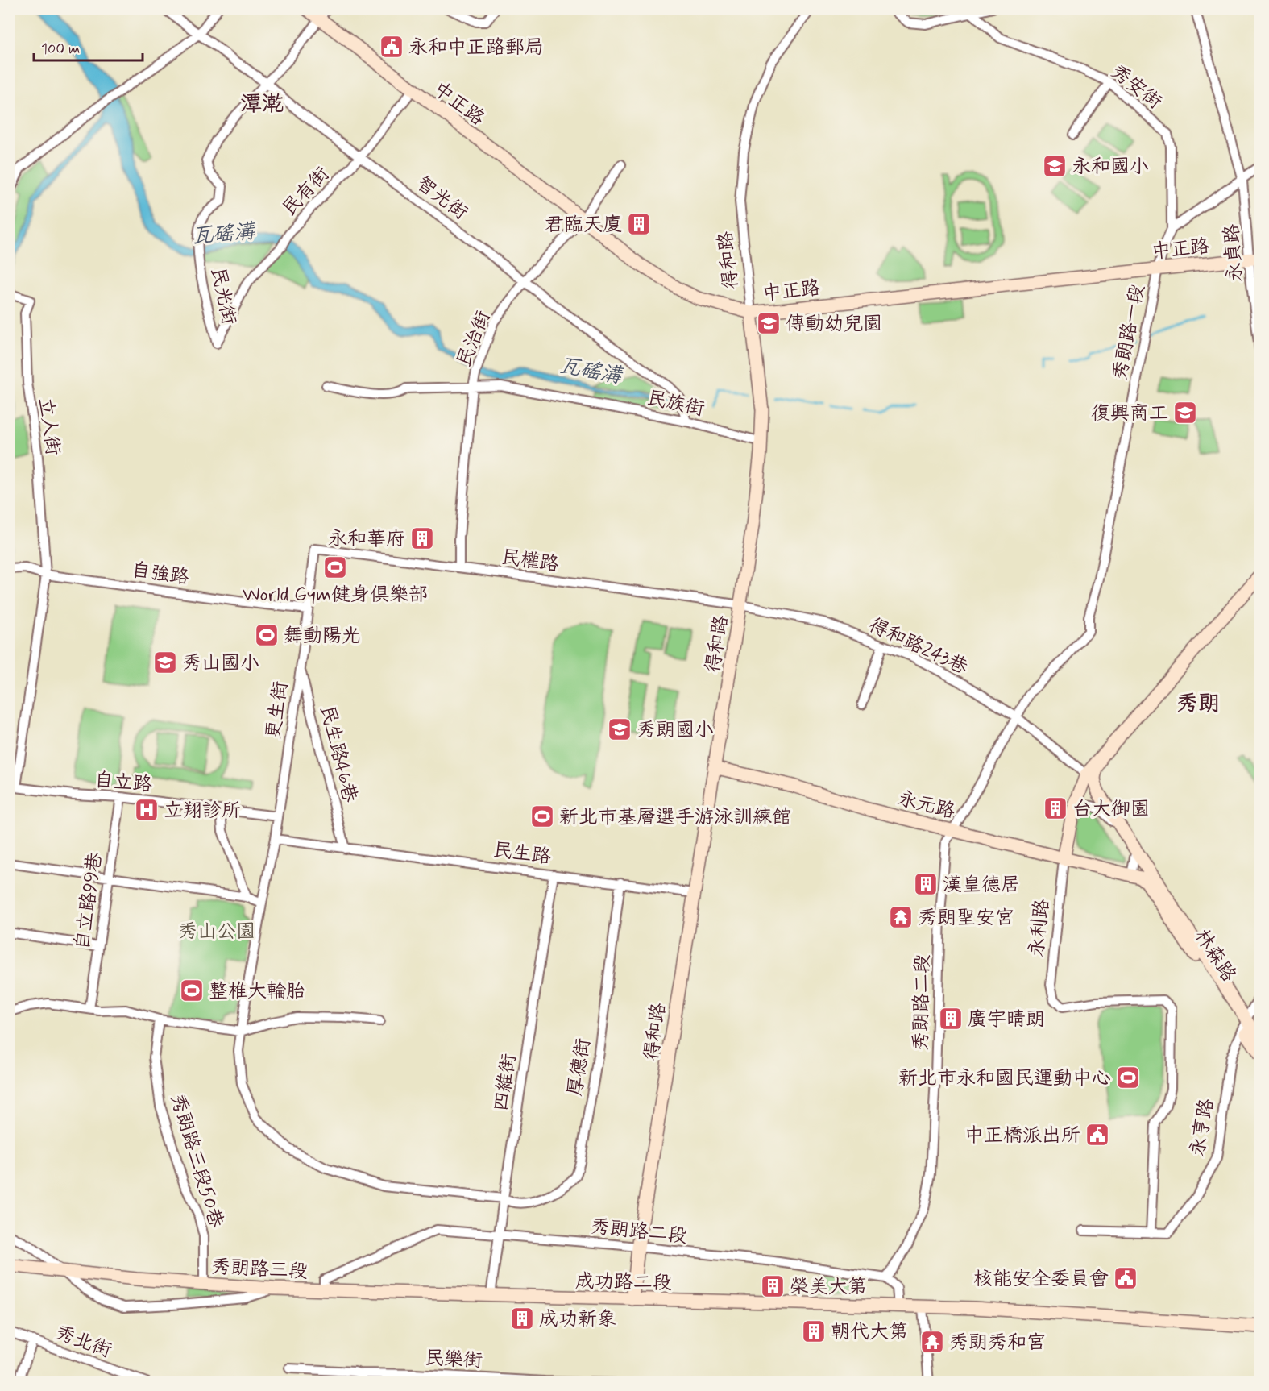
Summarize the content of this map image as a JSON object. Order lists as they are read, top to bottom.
{
  "streets": {
    "street": [
      "秀安街",
      "中正路",
      "民有街",
      "智光街",
      "永貞路",
      "得和路",
      "民光街",
      "秀朗路一段",
      "民治街",
      "民族街",
      "立人街",
      "民權路",
      "自強路",
      "得和路243巷",
      "更生街",
      "民生路46巷",
      "自立路",
      "永元路",
      "民生路",
      "自立路99巷",
      "永利路",
      "林森路",
      "秀朗路二段",
      "厚德街",
      "四維街",
      "永亨路",
      "秀朗路三段50巷",
      "秀朗路三段",
      "成功路二段",
      "秀北街",
      "民樂街"
    ]
  },
  "crossings": [
    ["秀安街", "秀朗路一段"],
    ["中正路", "民有街"],
    ["中正路", "永貞路"],
    ["中正路", "得和路"],
    ["中正路", "民光街"],
    ["中正路", "秀朗路一段"],
    ["中正路", "民治街"],
    ["民有街", "智光街"],
    ["民有街", "民光街"],
    ["智光街", "民光街"],
    ["智光街", "民治街"],
    ["智光街", "民族街"],
    ["得和路", "民族街"],
    ["得和路", "民權路"],
    ["得和路", "得和路243巷"],
    ["得和路", "永元路"],
    ["得和路", "民生路"],
    ["得和路", "秀朗路二段"],
    ["得和路", "成功路二段"],
    ["秀朗路一段", "秀朗路二段"],
    ["民治街", "民族街"],
    ["民治街", "民權路"],
    ["立人街", "自強路"],
    ["立人街", "自立路"],
    ["民權路", "得和路243巷"],
    ["民權路", "更生街"],
    ["自強路", "更生街"],
    ["得和路243巷", "永利路"],
    ["得和路243巷", "秀朗路二段"],
    ["更生街", "民生路46巷"],
    ["更生街", "自立路"],
    ["民生路46巷", "民生路"],
    ["自立路", "自立路99巷"],
    ["永元路", "永利路"],
    ["永元路", "林森路"],
    ["永元路", "秀朗路二段"],
    ["民生路", "厚德街"],
    ["民生路", "四維街"],
    ["永利路", "林森路"],
    ["永利路", "永亨路"],
    ["林森路", "永亨路"],
    ["秀朗路二段", "四維街"],
    ["秀朗路二段", "秀朗路三段"],
    ["厚德街", "四維街"],
    ["四維街", "秀朗路三段"],
    ["四維街", "成功路二段"],
    ["秀朗路三段50巷", "秀朗路三段"],
    ["秀朗路三段", "成功路二段"]
  ],
  "districts": ["潭漧", "秀朗"],
  "water": ["瓦磘溝"],
  "parks": ["秀山公園"],
  "places": {
    "public building": ["永和中正路郵局", "中正橋派出所", "核能安全委員會"],
    "school or university": [
      "永和國小",
      "傳動幼兒園",
      "復興商工",
      "秀山國小",
      "秀朗國小"
    ],
    "building": [
      "君臨天廈",
      "永和華府",
      "台大御園",
      "漢皇德居",
      "廣宇晴朗",
      "榮美大第",
      "成功新象",
      "朝代大第"
    ],
    "sports": [
      "World Gym健身俱樂部",
      "舞動陽光",
      "新北市基層選手游泳訓練館",
      "整椎大輪胎",
      "新北市永和國民運動中心"
    ],
    "hospital": ["立翔診所"],
    "temple": ["秀朗聖安宮", "秀朗秀和宮"]
  },
  "scale_bar": "100 m"
}
